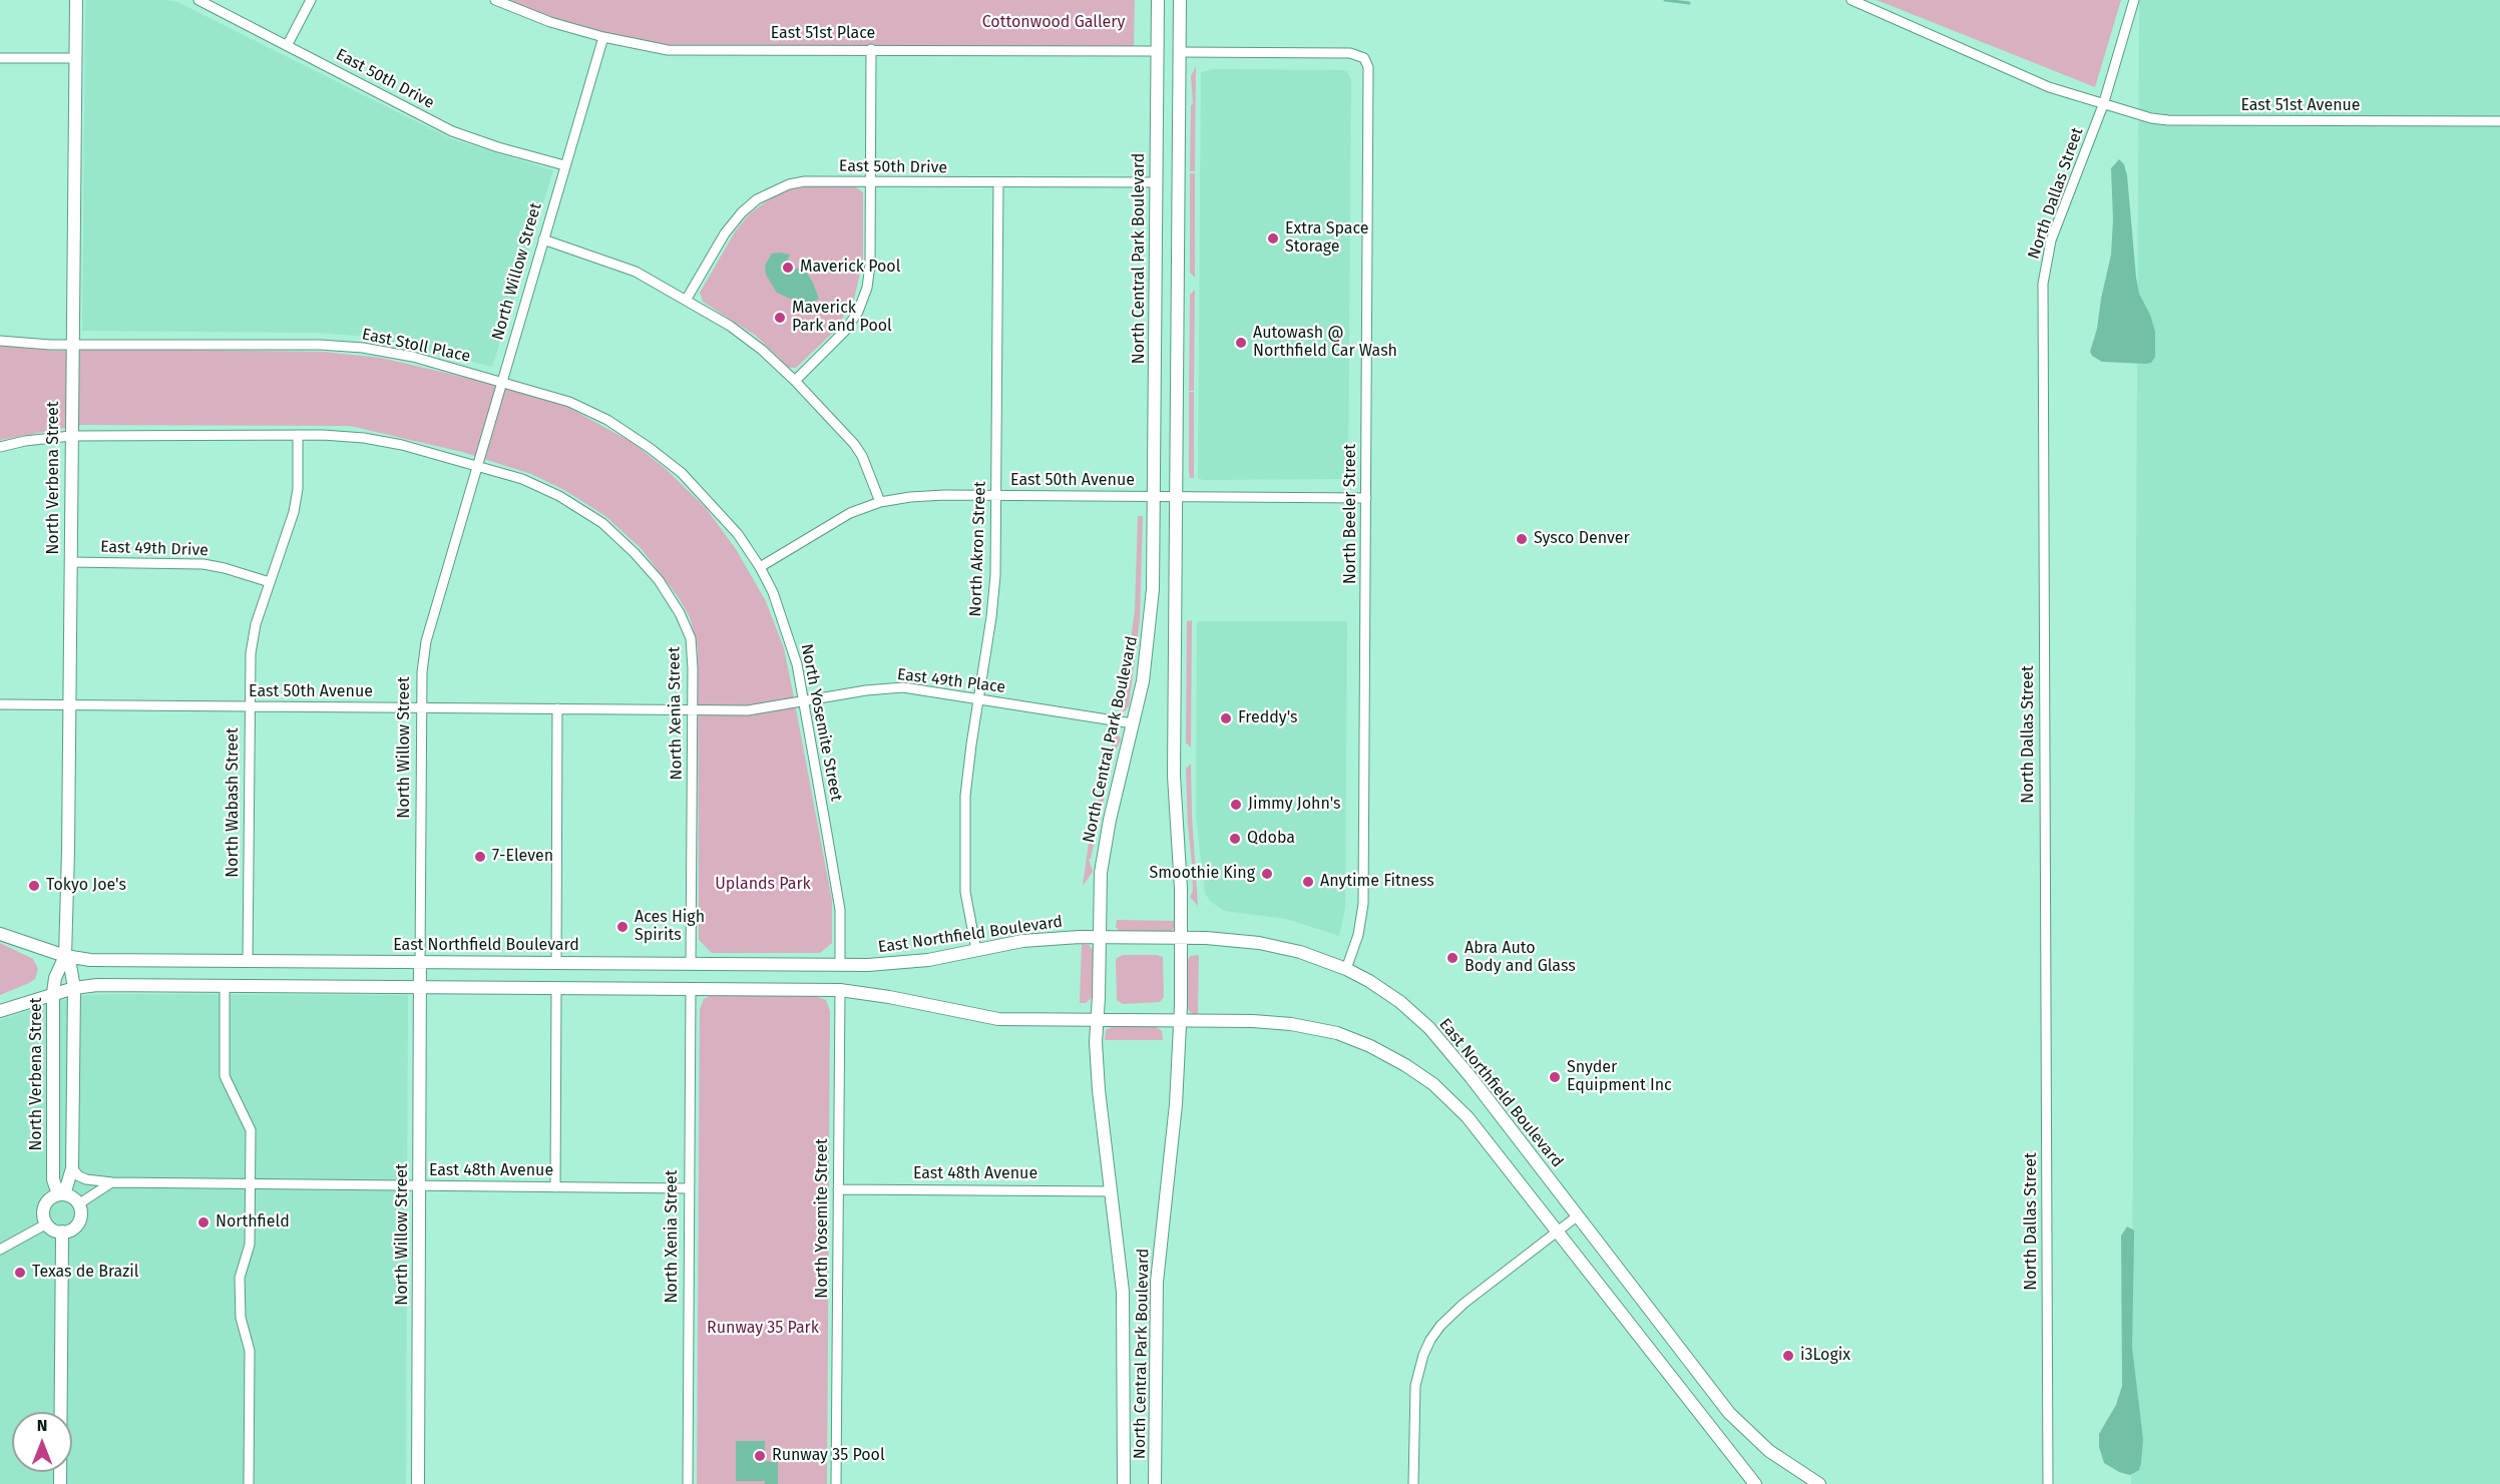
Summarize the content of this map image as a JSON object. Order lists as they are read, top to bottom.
{
  "streets": {
    "main road": [
      "North Central Park Boulevard",
      "North Willow Street",
      "North Verbena Street",
      "East Northfield Boulevard"
    ],
    "street": [
      "East 51st Place",
      "East 50th Drive",
      "East 51st Avenue",
      "North Dallas Street",
      "East Stoll Place",
      "East 50th Avenue",
      "North Beeler Street",
      "East 49th Drive",
      "North Akron Street",
      "East 49th Place",
      "North Xenia Street",
      "North Yosemite Street",
      "North Wabash Street",
      "East 48th Avenue"
    ]
  },
  "crossings": [
    ["East 51st Place", "North Central Park Boulevard"],
    ["East 51st Place", "North Willow Street"],
    ["East 50th Drive", "North Central Park Boulevard"],
    ["East 50th Drive", "North Willow Street"],
    ["East 50th Drive", "North Akron Street"],
    ["East 51st Avenue", "North Dallas Street"],
    ["North Central Park Boulevard", "East 50th Avenue"],
    ["North Central Park Boulevard", "North Beeler Street"],
    ["North Central Park Boulevard", "East 49th Place"],
    ["North Central Park Boulevard", "East Northfield Boulevard"],
    ["North Central Park Boulevard", "East 48th Avenue"],
    ["North Willow Street", "East Stoll Place"],
    ["North Willow Street", "East 50th Avenue"],
    ["North Willow Street", "North Xenia Street"],
    ["North Willow Street", "East Northfield Boulevard"],
    ["North Willow Street", "East 48th Avenue"],
    ["East Stoll Place", "North Verbena Street"],
    ["East Stoll Place", "North Yosemite Street"],
    ["North Verbena Street", "East 50th Avenue"],
    ["North Verbena Street", "East 49th Drive"],
    ["North Verbena Street", "East Northfield Boulevard"],
    ["North Verbena Street", "East 48th Avenue"],
    ["East 50th Avenue", "North Beeler Street"],
    ["East 50th Avenue", "North Akron Street"],
    ["East 50th Avenue", "East 49th Place"],
    ["East 50th Avenue", "North Xenia Street"],
    ["East 50th Avenue", "North Yosemite Street"],
    ["East 50th Avenue", "North Wabash Street"],
    ["North Beeler Street", "East Northfield Boulevard"],
    ["East 49th Drive", "North Wabash Street"],
    ["North Akron Street", "East 49th Place"],
    ["North Akron Street", "East Northfield Boulevard"],
    ["East 49th Place", "North Xenia Street"],
    ["East 49th Place", "North Yosemite Street"],
    ["North Xenia Street", "East Northfield Boulevard"],
    ["North Xenia Street", "East 48th Avenue"],
    ["North Yosemite Street", "East Northfield Boulevard"],
    ["North Yosemite Street", "East 48th Avenue"],
    ["North Wabash Street", "East Northfield Boulevard"]
  ],
  "parks": ["Cottonwood Gallery", "Uplands Park", "Runway 35 Park"],
  "places": [
    "Extra Space Storage",
    "Maverick Pool",
    "Maverick Park and Pool",
    "Autowash @ Northfield Car Wash",
    "Sysco Denver",
    "Freddy's",
    "Jimmy John's",
    "Qdoba",
    "7-Eleven",
    "Smoothie King",
    "Anytime Fitness",
    "Tokyo Joe's",
    "Aces High Spirits",
    "Abra Auto Body and Glass",
    "Snyder Equipment Inc",
    "Northfield",
    "Texas de Brazil",
    "i3Logix",
    "Runway 35 Pool"
  ],
  "north": "top"
}
